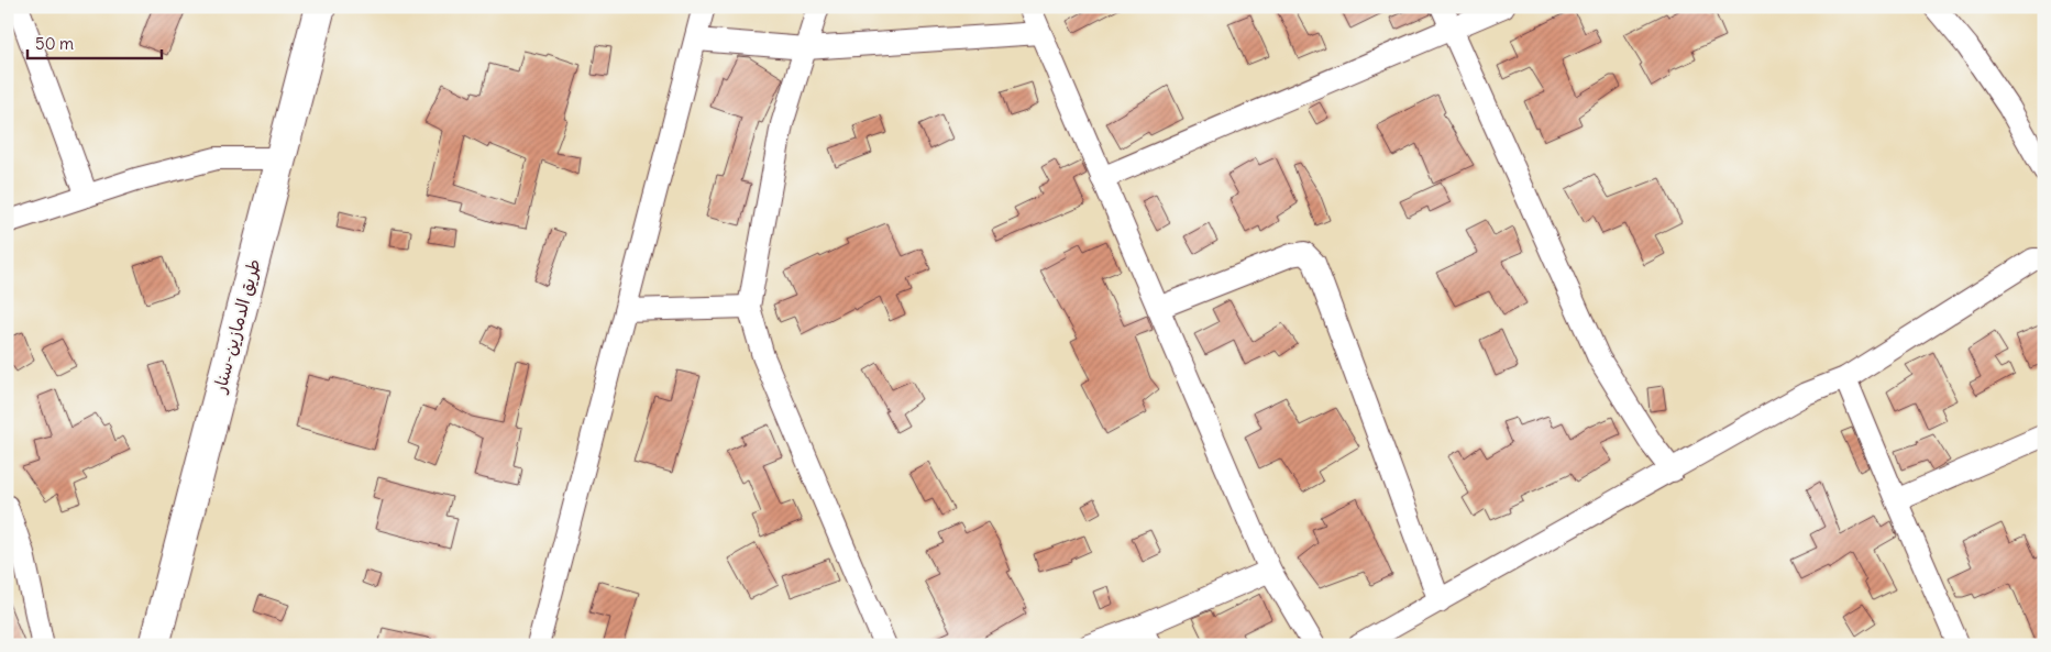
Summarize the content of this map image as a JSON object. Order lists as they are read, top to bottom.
{
  "streets": {
    "highway": ["طريق الدمازين-سنار"]
  },
  "scale_bar": "50 m"
}
